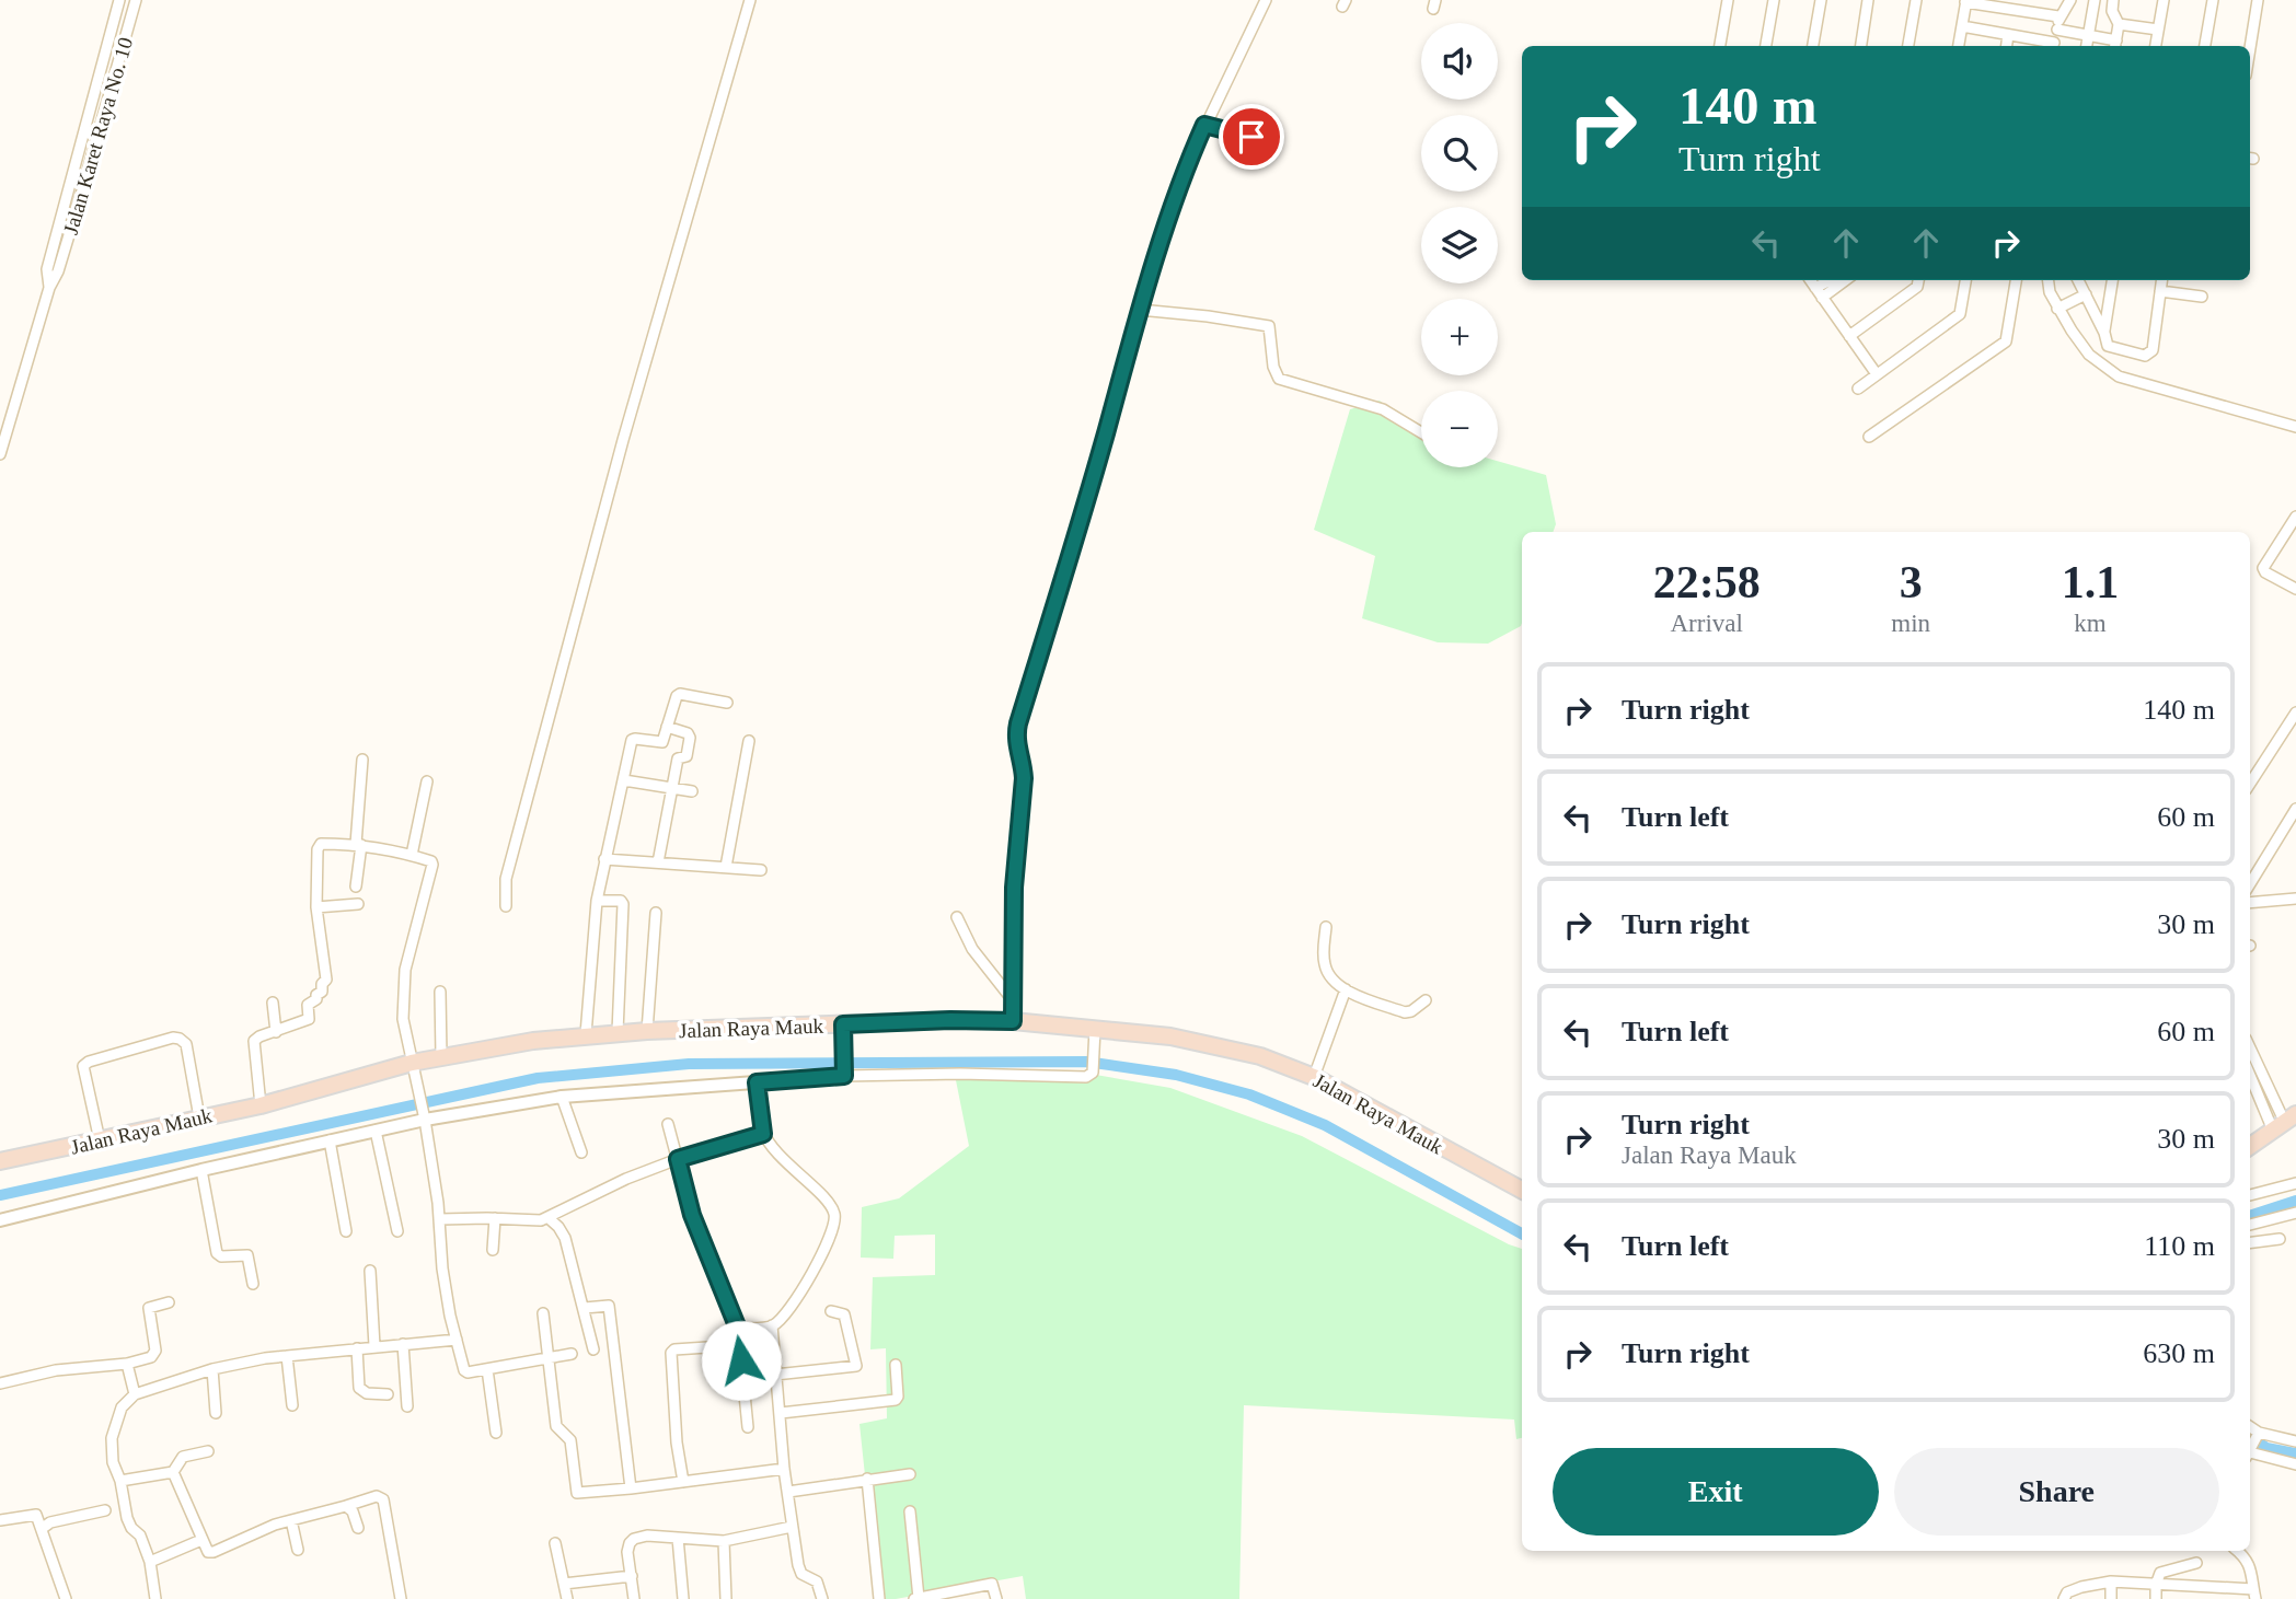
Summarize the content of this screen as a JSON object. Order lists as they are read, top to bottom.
{
  "streets": {
    "main road": ["Jalan Raya Mauk"],
    "street": ["Jalan Karet Raya No. 10"]
  },
  "page": {
    "map_buttons": ["+", "−"],
    "turn": ["140 m", "Turn right"],
    "eta": [
      "22:58",
      "Arrival",
      "3",
      "min",
      "1.1",
      "km"
    ],
    "list": [
      {
        "name": "Turn right",
        "value": "140 m"
      },
      {
        "name": "Turn left",
        "value": "60 m"
      },
      {
        "name": "Turn right",
        "value": "30 m"
      },
      {
        "name": "Turn left",
        "value": "60 m"
      },
      {
        "name": "Turn right",
        "note": "Jalan Raya Mauk",
        "value": "30 m"
      },
      {
        "name": "Turn left",
        "value": "110 m"
      },
      {
        "name": "Turn right",
        "value": "630 m"
      }
    ],
    "buttons": ["Exit", "Share"]
  }
}
